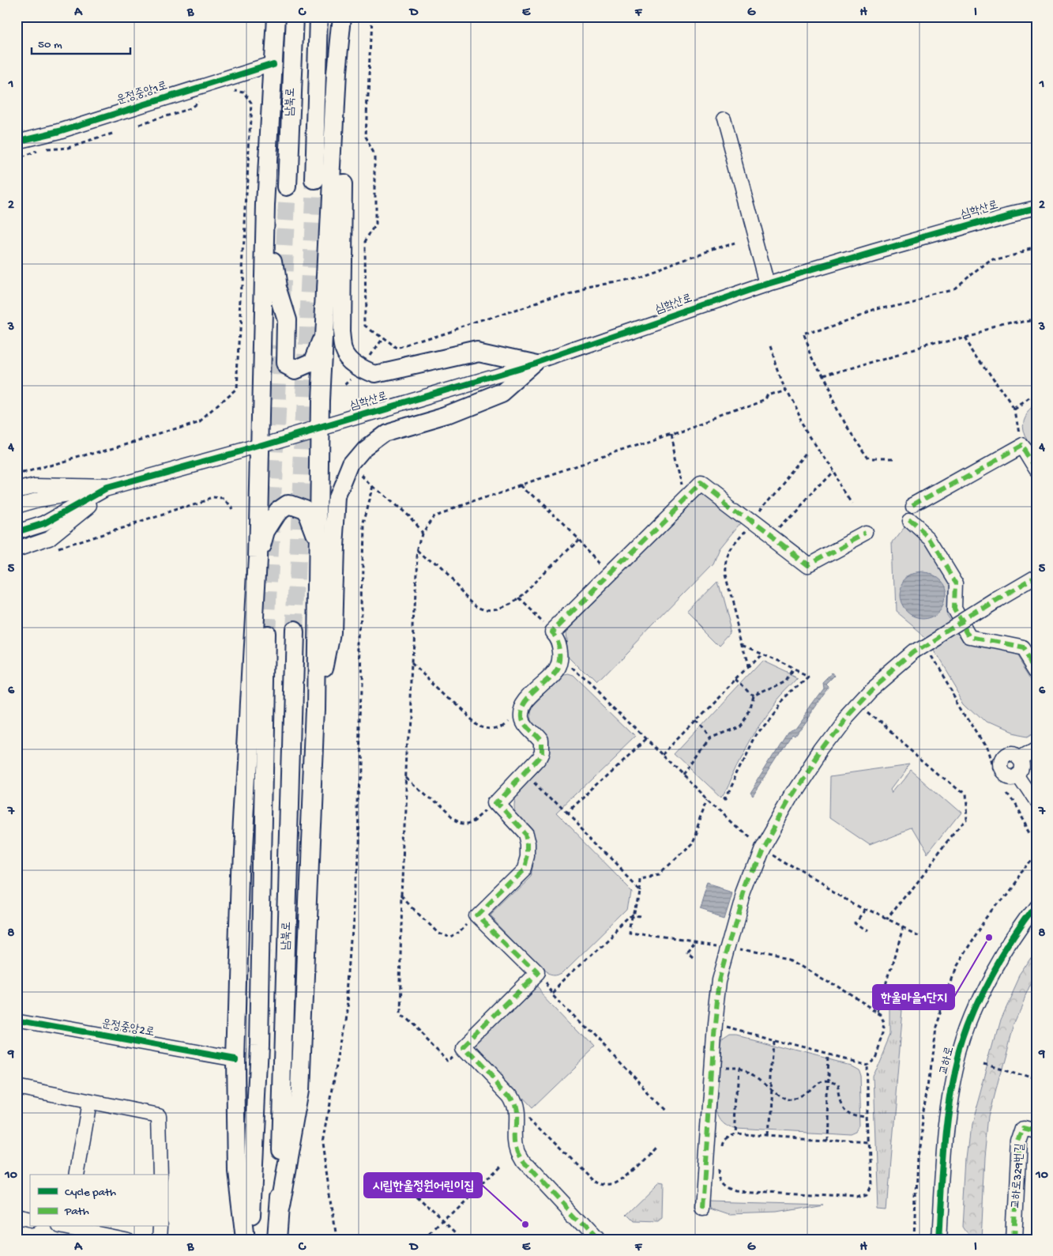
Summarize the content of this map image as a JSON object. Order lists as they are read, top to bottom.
{
  "streets": {
    "main road": ["남북로"],
    "street": [
      "운정중앙1로",
      "심학산로",
      "운정중앙2로",
      "교하로",
      "교하로329번길"
    ]
  },
  "places": ["한울마을1단지", "시립한울정원어린이집"],
  "legend": ["Cycle path", "Path"],
  "scale_bar": "50 m",
  "grid": {
    "columns": [
      "A",
      "B",
      "C",
      "D",
      "E",
      "F",
      "G",
      "H",
      "I"
    ],
    "rows": [
      "1",
      "2",
      "3",
      "4",
      "5",
      "6",
      "7",
      "8",
      "9",
      "10"
    ]
  }
}
